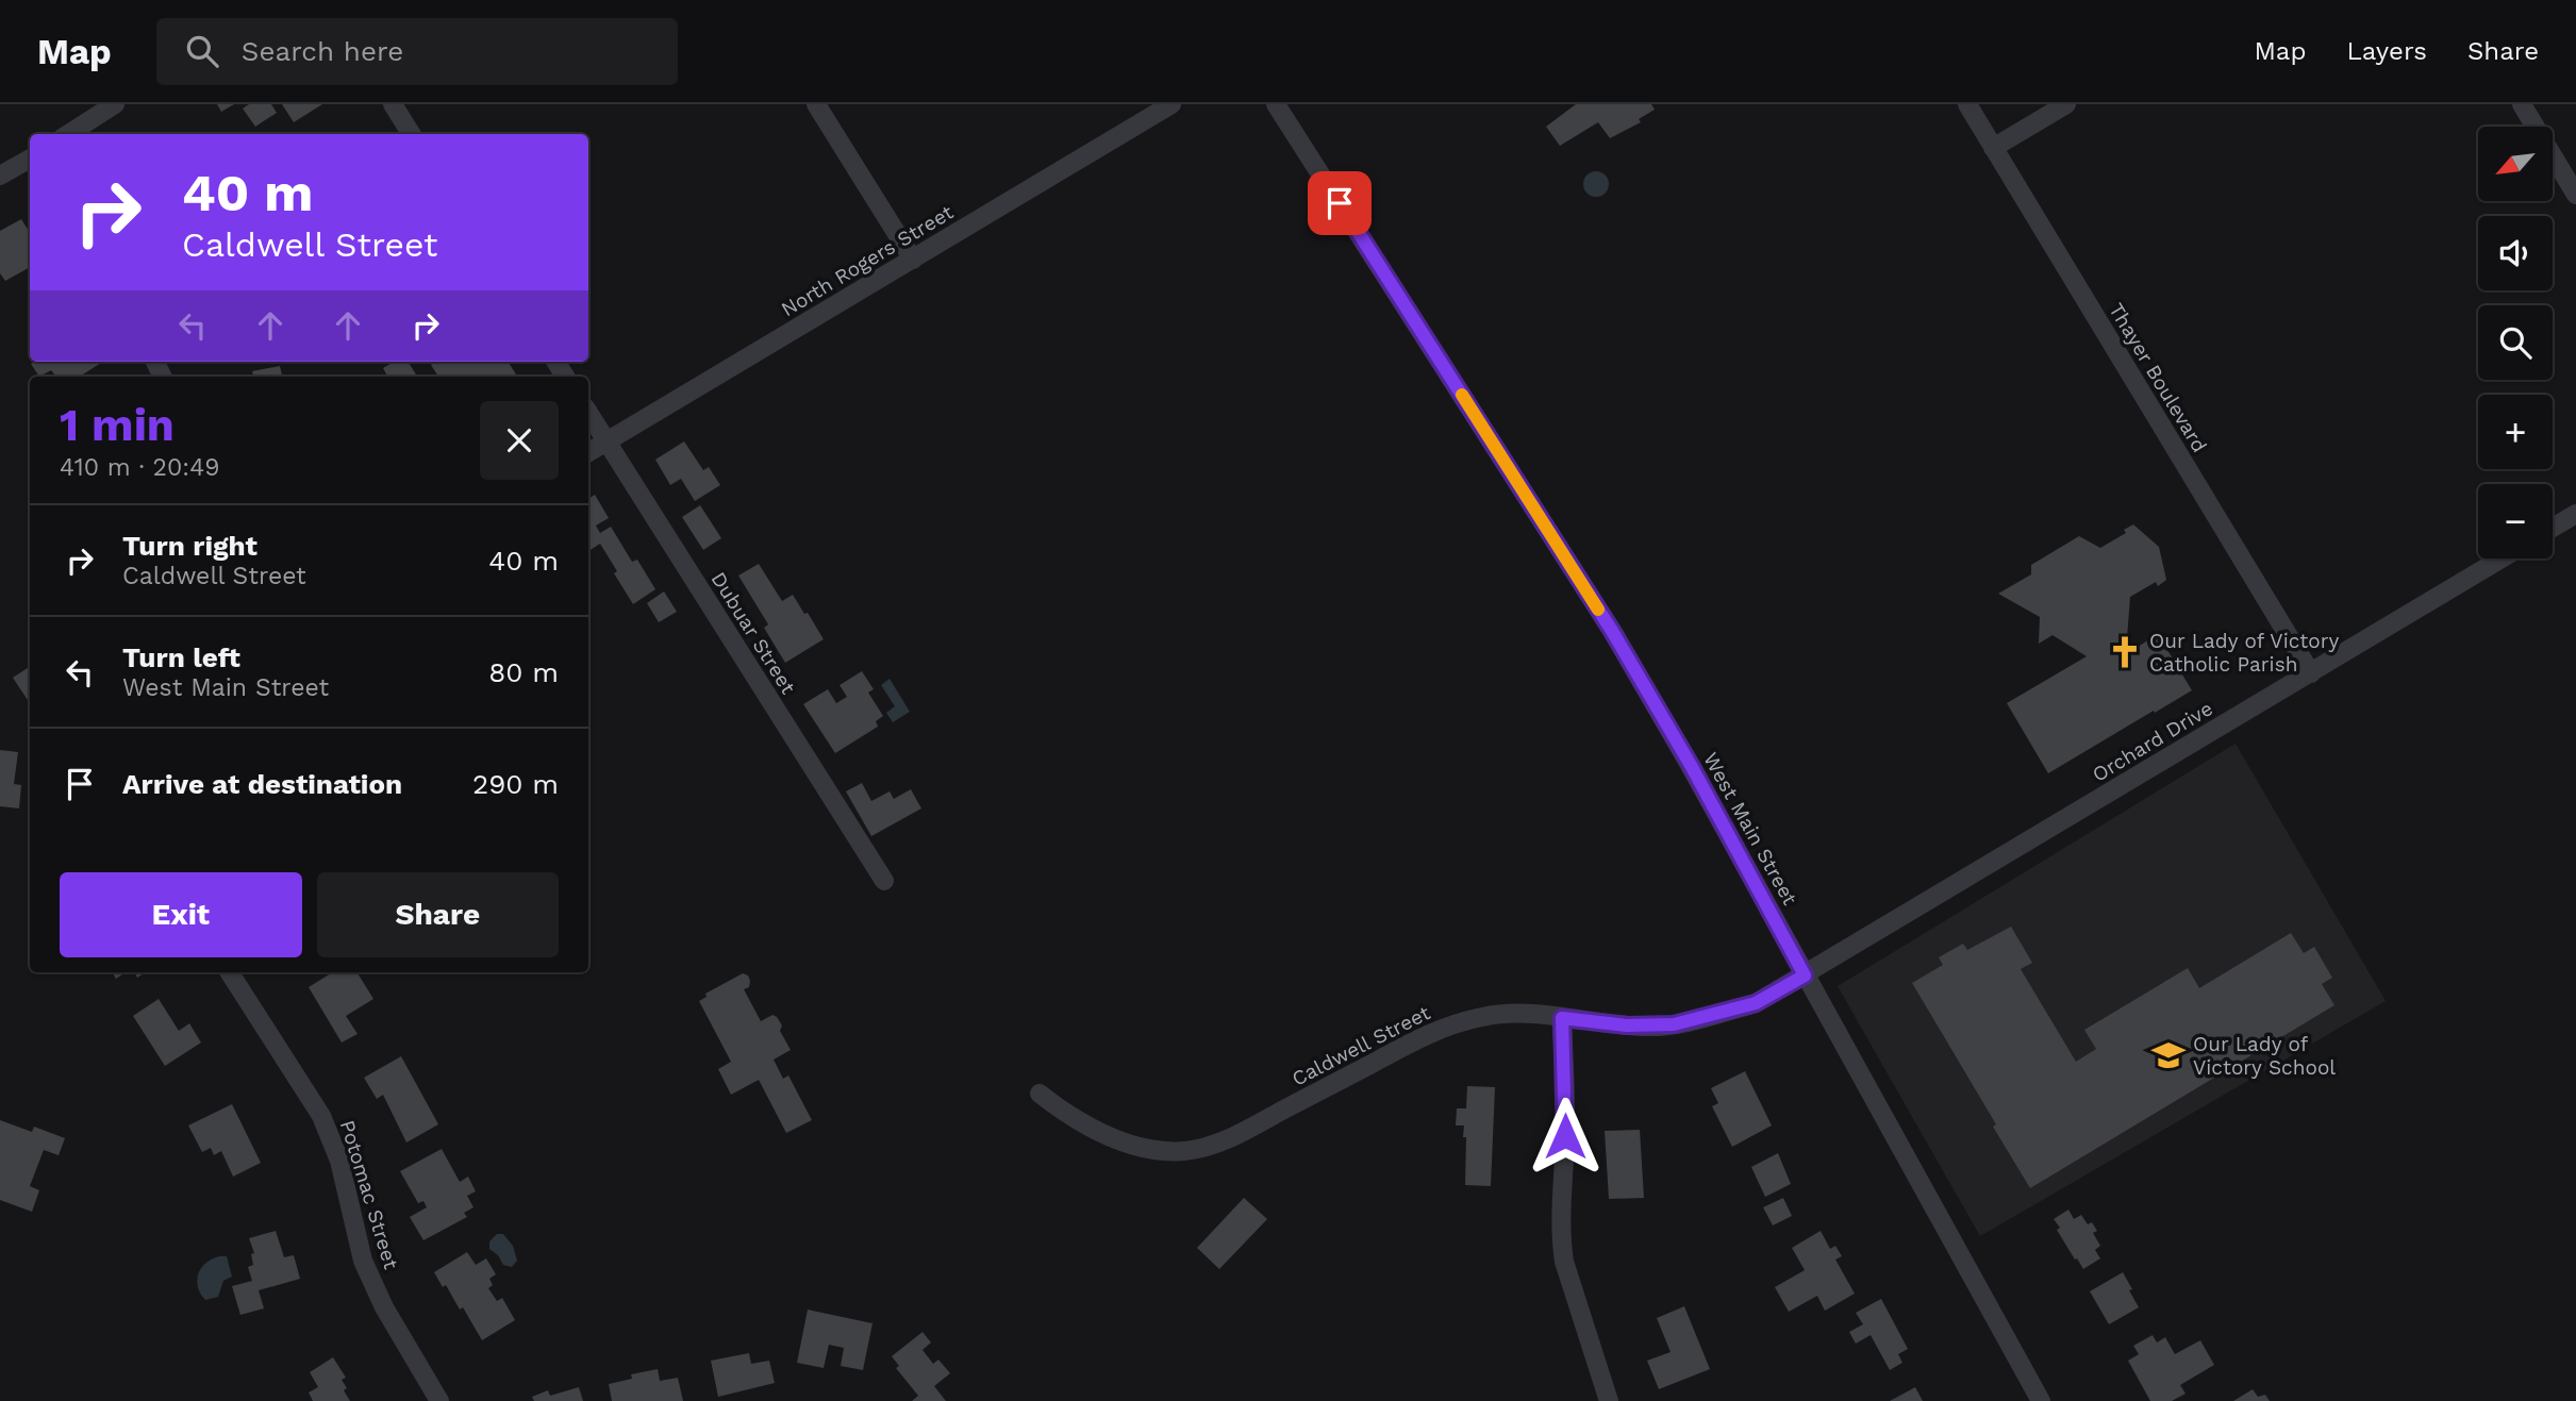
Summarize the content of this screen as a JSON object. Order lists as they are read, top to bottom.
{
  "streets": {
    "street": [
      "North Rogers Street",
      "Thayer Boulevard",
      "Dubuar Street",
      "Orchard Drive",
      "West Main Street",
      "Caldwell Street",
      "Potomac Street"
    ]
  },
  "crossings": [
    ["North Rogers Street", "Dubuar Street"],
    ["Thayer Boulevard", "Orchard Drive"],
    ["Orchard Drive", "West Main Street"],
    ["Orchard Drive", "Caldwell Street"],
    ["West Main Street", "Caldwell Street"]
  ],
  "places": {
    "church": ["Our Lady of Victory Catholic Parish"],
    "school or university": ["Our Lady of Victory School"]
  },
  "north": "bottom left",
  "page": {
    "header": "Map",
    "search": "Search here",
    "nav": ["Map", "Layers", "Share"],
    "map_buttons": ["+", "−"],
    "turn": ["40 m", "Caldwell Street"],
    "heading": ["1 min", "410 m · 20:49"],
    "list": [
      {
        "name": "Turn right",
        "note": "Caldwell Street",
        "value": "40 m"
      },
      {
        "name": "Turn left",
        "note": "West Main Street",
        "value": "80 m"
      },
      {
        "name": "Arrive at destination",
        "value": "290 m"
      }
    ],
    "buttons": ["Exit", "Share"]
  }
}
